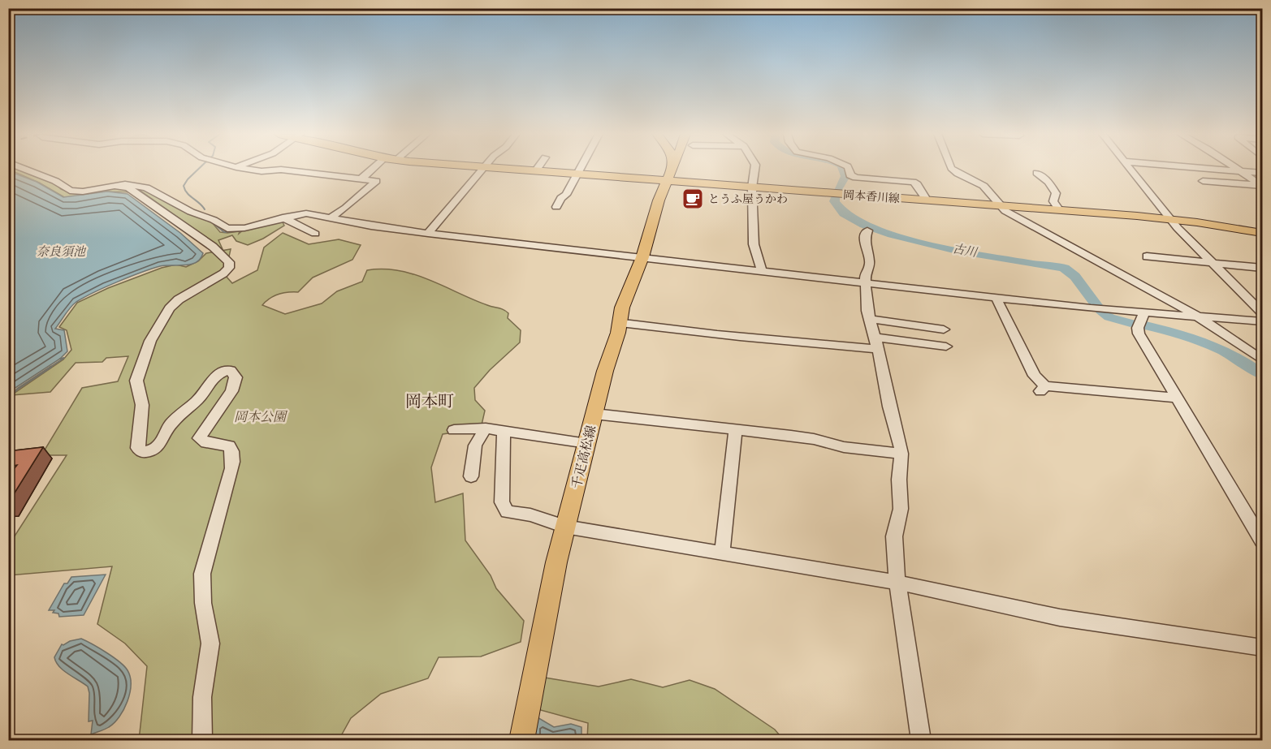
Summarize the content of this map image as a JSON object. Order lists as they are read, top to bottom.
{
  "streets": {
    "main road": ["岡本香川線", "千疋高松線"]
  },
  "crossings": [
    ["岡本香川線", "千疋高松線"]
  ],
  "districts": ["岡本町"],
  "water": ["古川", "奈良須池"],
  "parks": ["岡本公園"],
  "places": {
    "cafe": ["とうふ屋うかわ"]
  }
}
